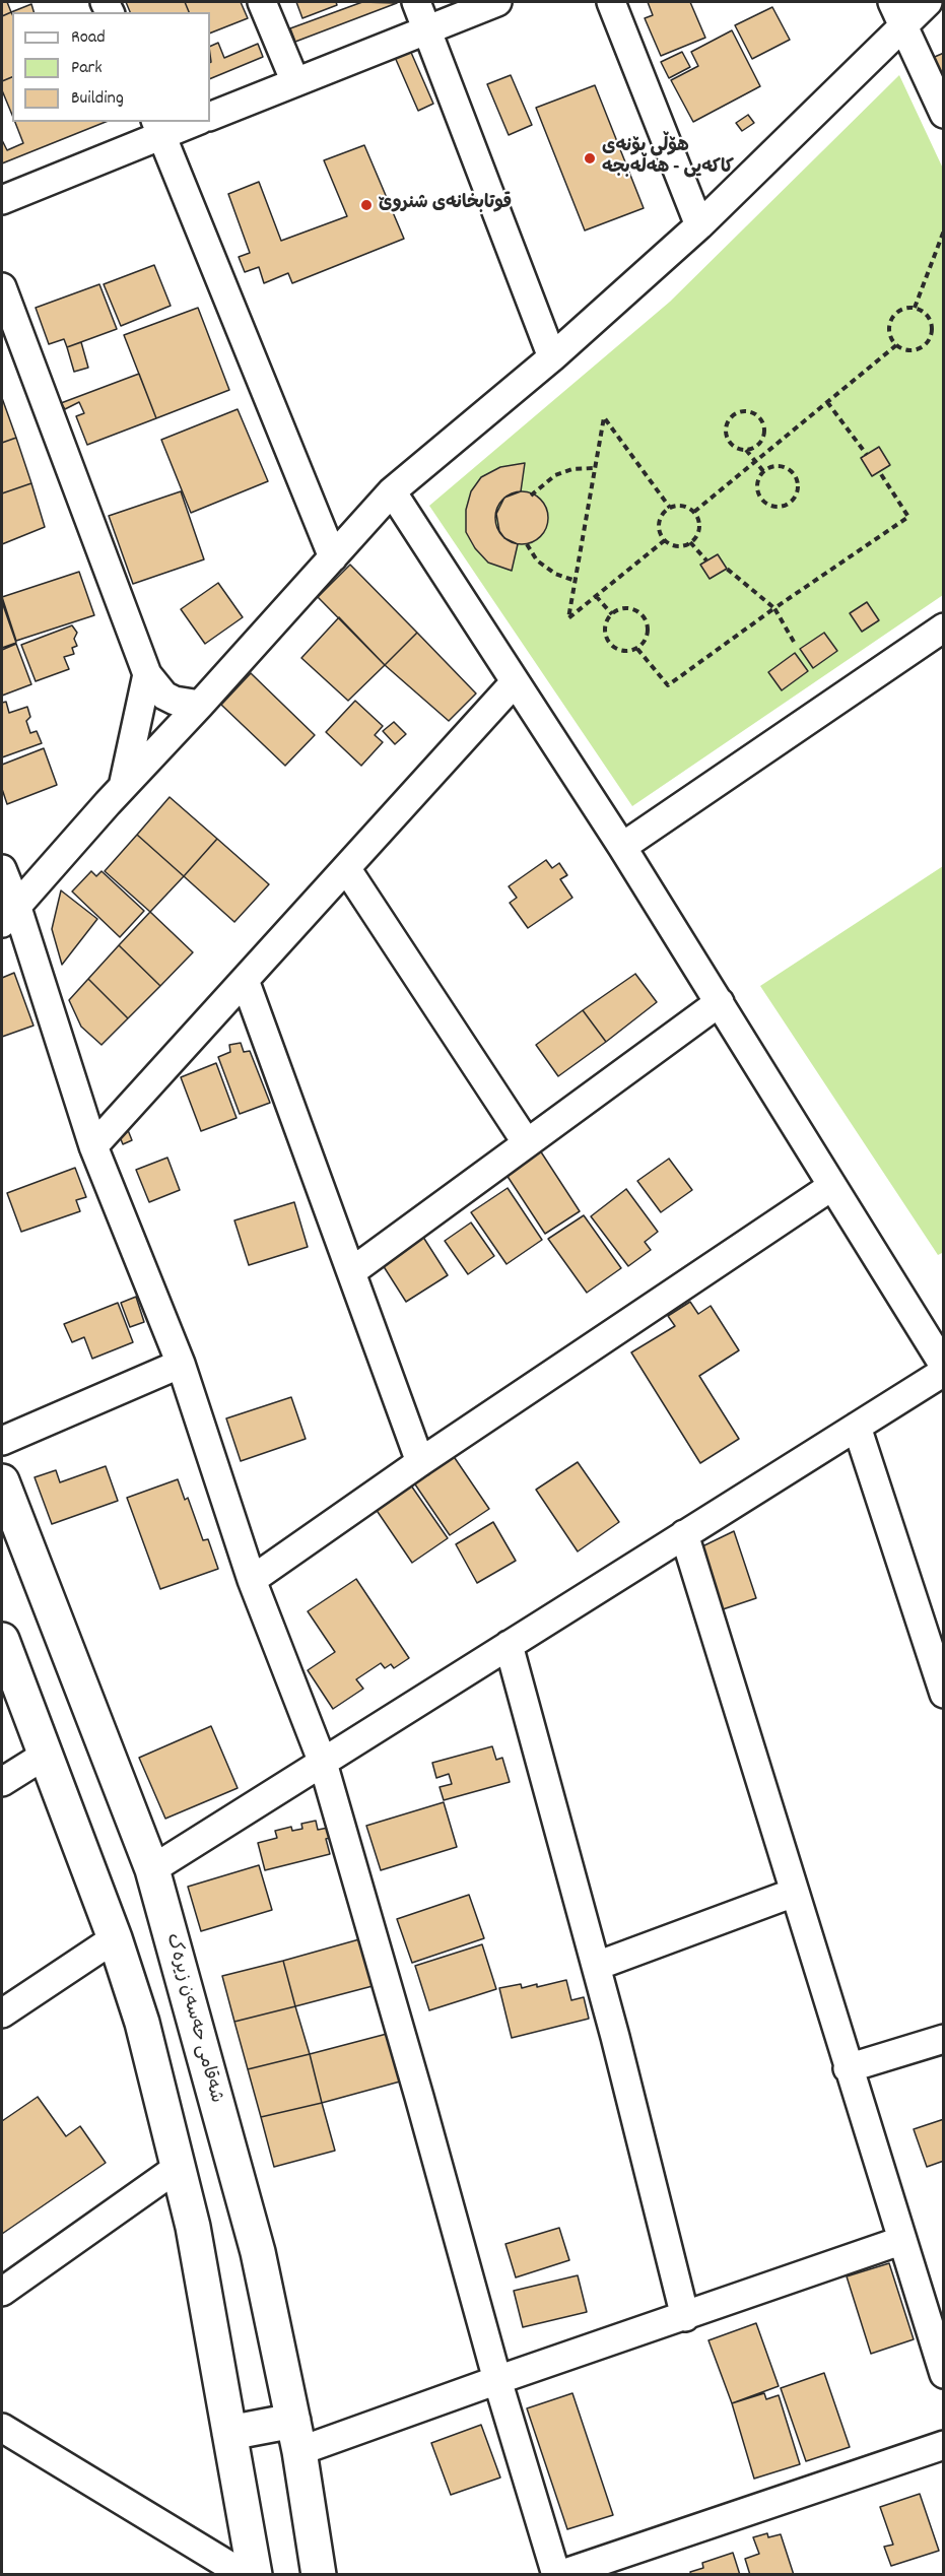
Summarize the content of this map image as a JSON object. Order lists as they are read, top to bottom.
{
  "streets": {
    "main road": ["شەقامی حەسەن زیرەک"]
  },
  "places": ["ھۆڵی بۆنەی کاکەیی - هەڵەبجە", "قوتابخانەی شنروێ"],
  "legend": ["Road", "Park", "Building"]
}
